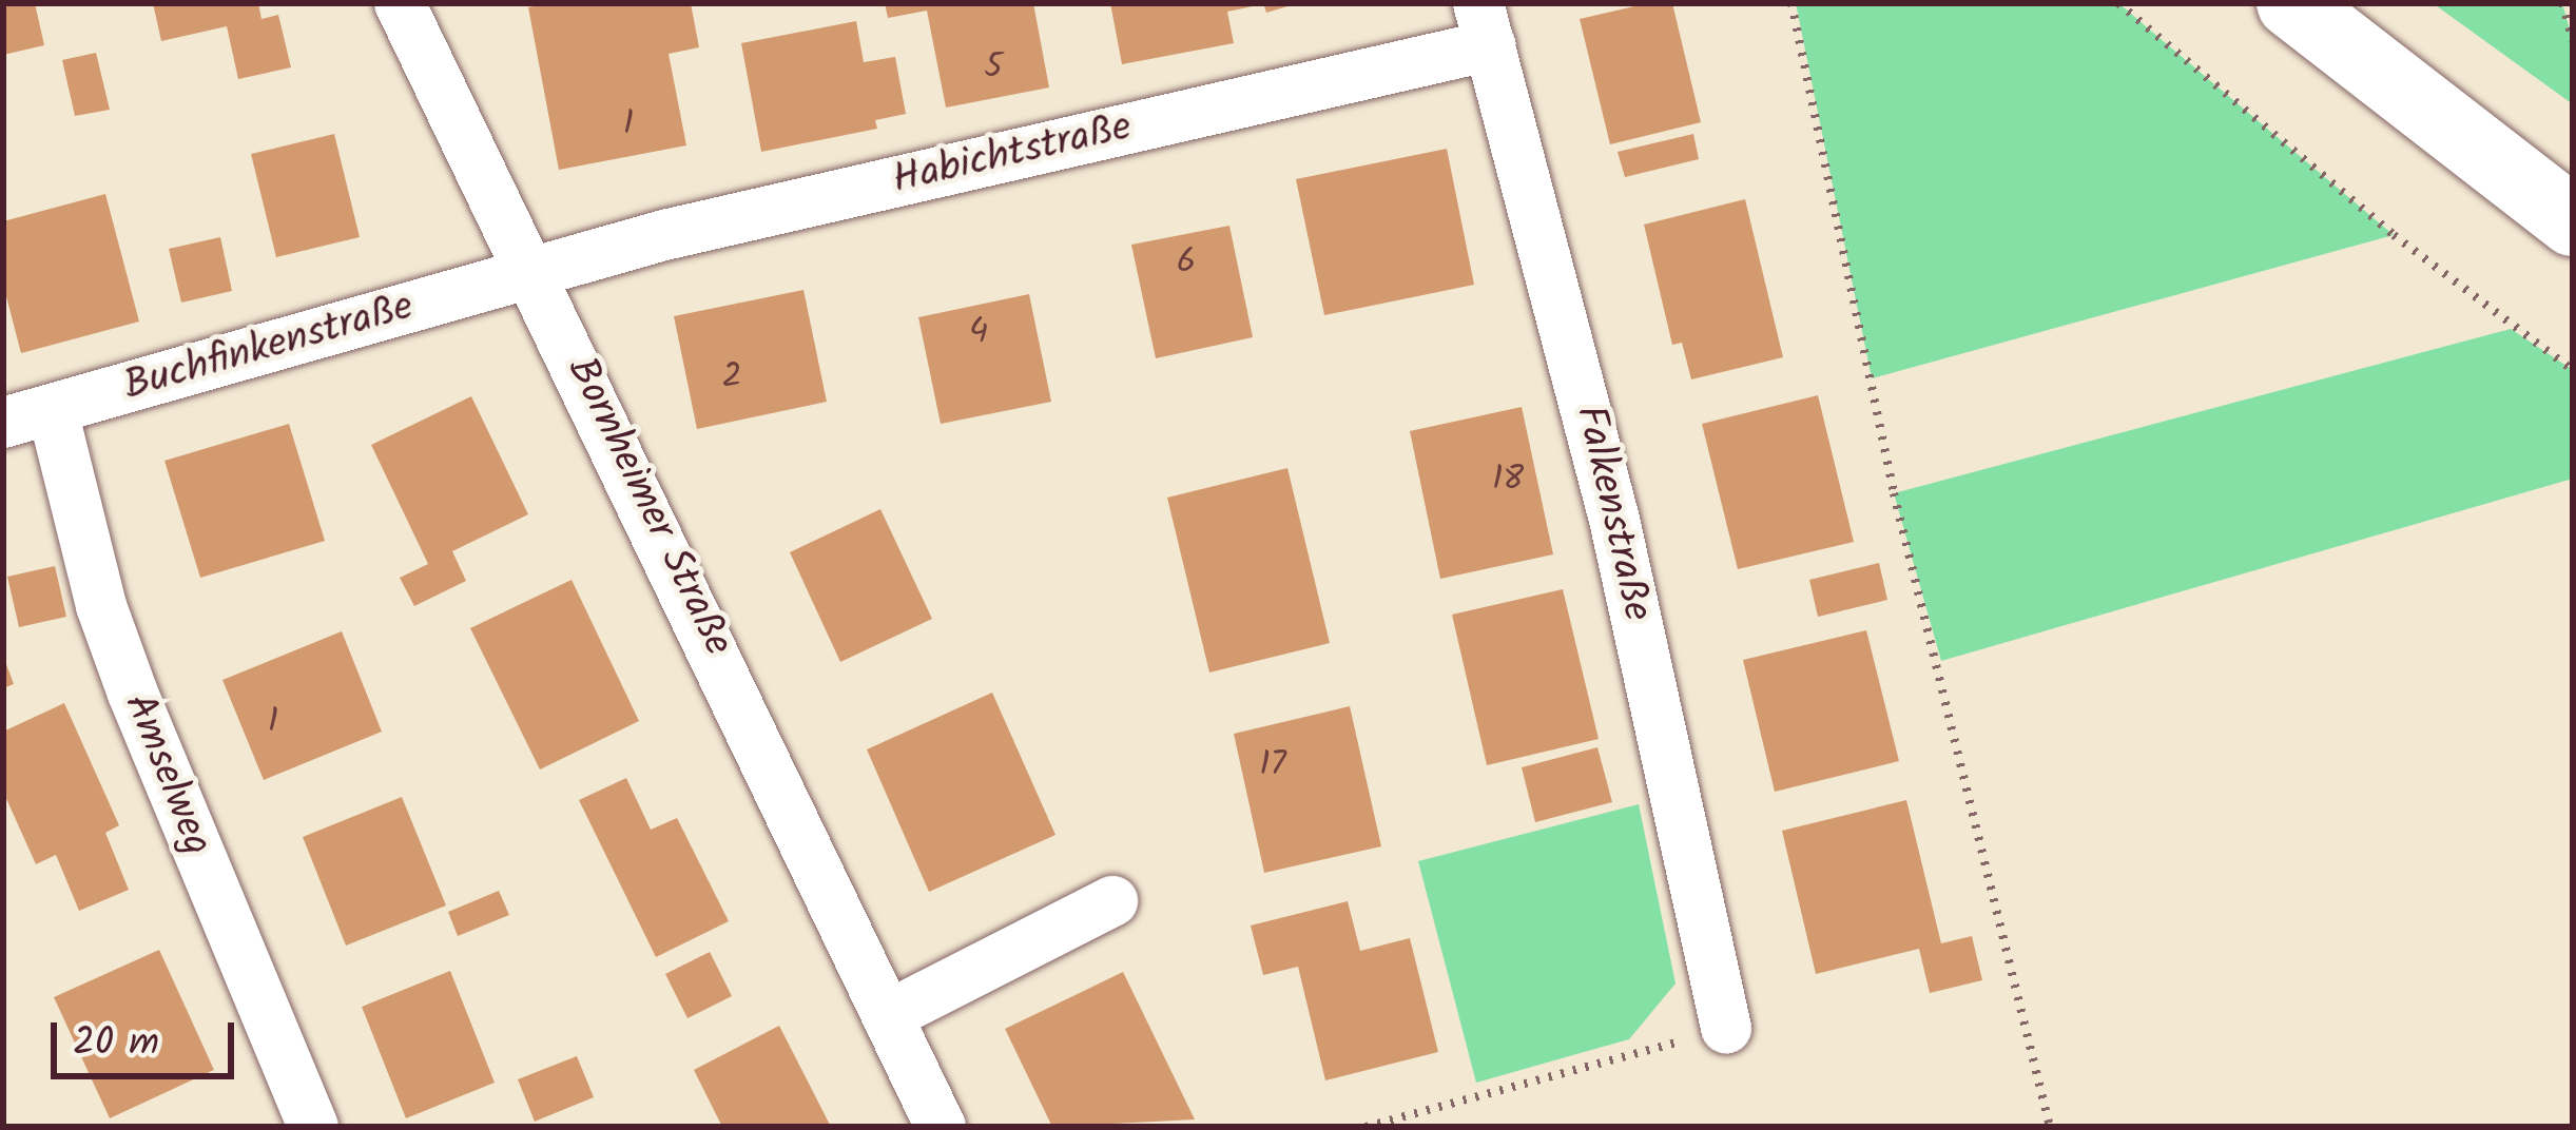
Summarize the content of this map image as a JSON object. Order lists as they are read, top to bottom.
{
  "streets": {
    "street": [
      "Habichtstraße",
      "Buchfinkenstraße",
      "Bornheimer Straße",
      "Falkenstraße",
      "Amselweg"
    ]
  },
  "crossings": [
    ["Habichtstraße", "Buchfinkenstraße"],
    ["Habichtstraße", "Bornheimer Straße"],
    ["Habichtstraße", "Falkenstraße"],
    ["Buchfinkenstraße", "Bornheimer Straße"],
    ["Buchfinkenstraße", "Amselweg"]
  ],
  "house_numbers": [
    "5",
    "1",
    "6",
    "4",
    "2",
    "18",
    "1",
    "17"
  ],
  "scale_bar": "20 m"
}
